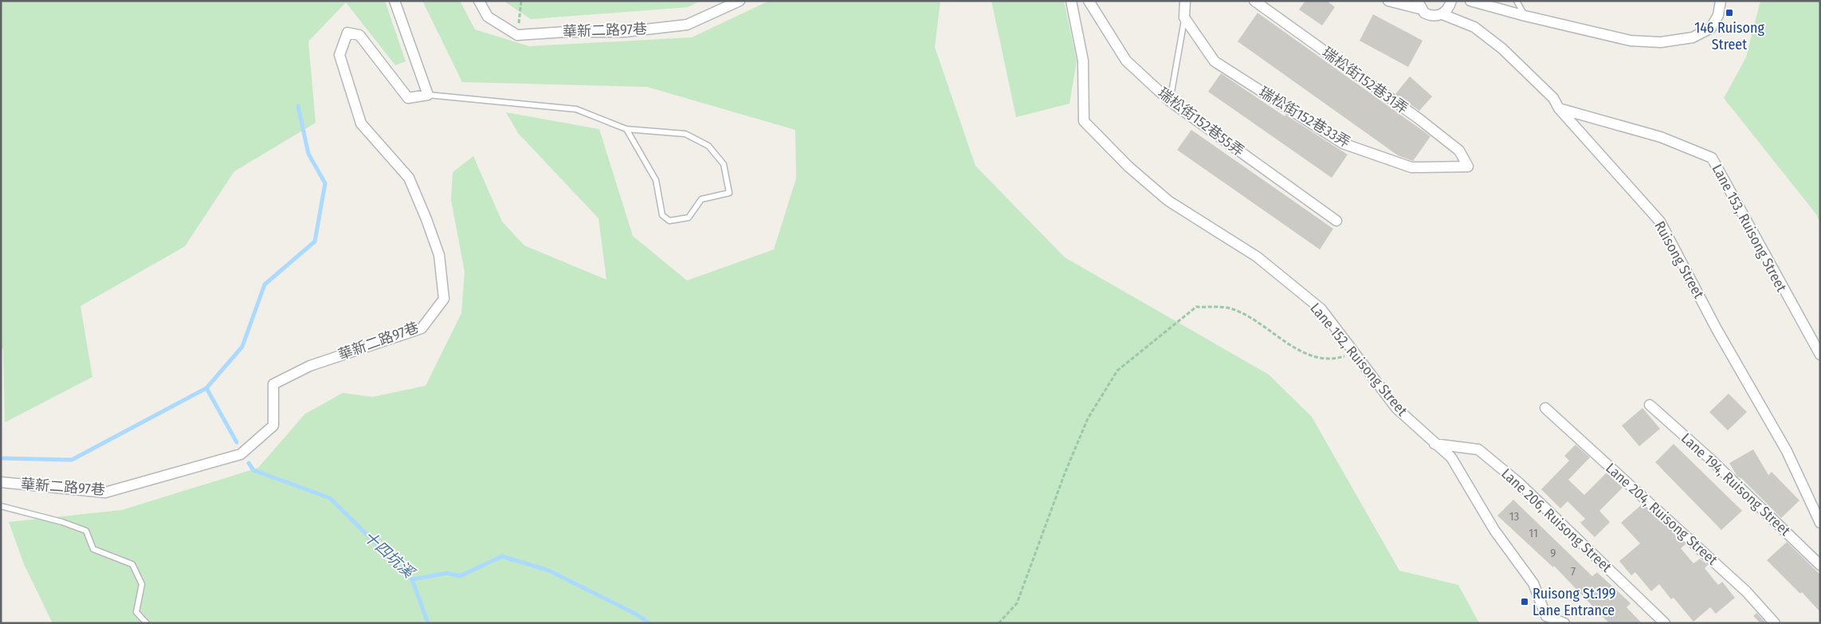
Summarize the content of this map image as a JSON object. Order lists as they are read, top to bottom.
{
  "streets": {
    "street": [
      "華新二路97巷",
      "瑞松街152巷31弄",
      "瑞松街152巷33弄",
      "瑞松街152巷55弄",
      "Lane 153, Ruisong Street",
      "Ruisong Street",
      "Lane 152, Ruisong Street",
      "Lane 194, Ruisong Street",
      "Lane 204, Ruisong Street",
      "Lane 206, Ruisong Street"
    ]
  },
  "crossings": [
    ["瑞松街152巷31弄", "瑞松街152巷33弄"],
    ["Lane 153, Ruisong Street", "Ruisong Street"],
    ["Lane 152, Ruisong Street", "Lane 206, Ruisong Street"]
  ],
  "water": ["十四坑溪"],
  "places": {
    "transit": ["146 Ruisong Street", "Ruisong St.199 Lane Entrance"]
  },
  "house_numbers": [
    "13",
    "11",
    "9",
    "7"
  ]
}
